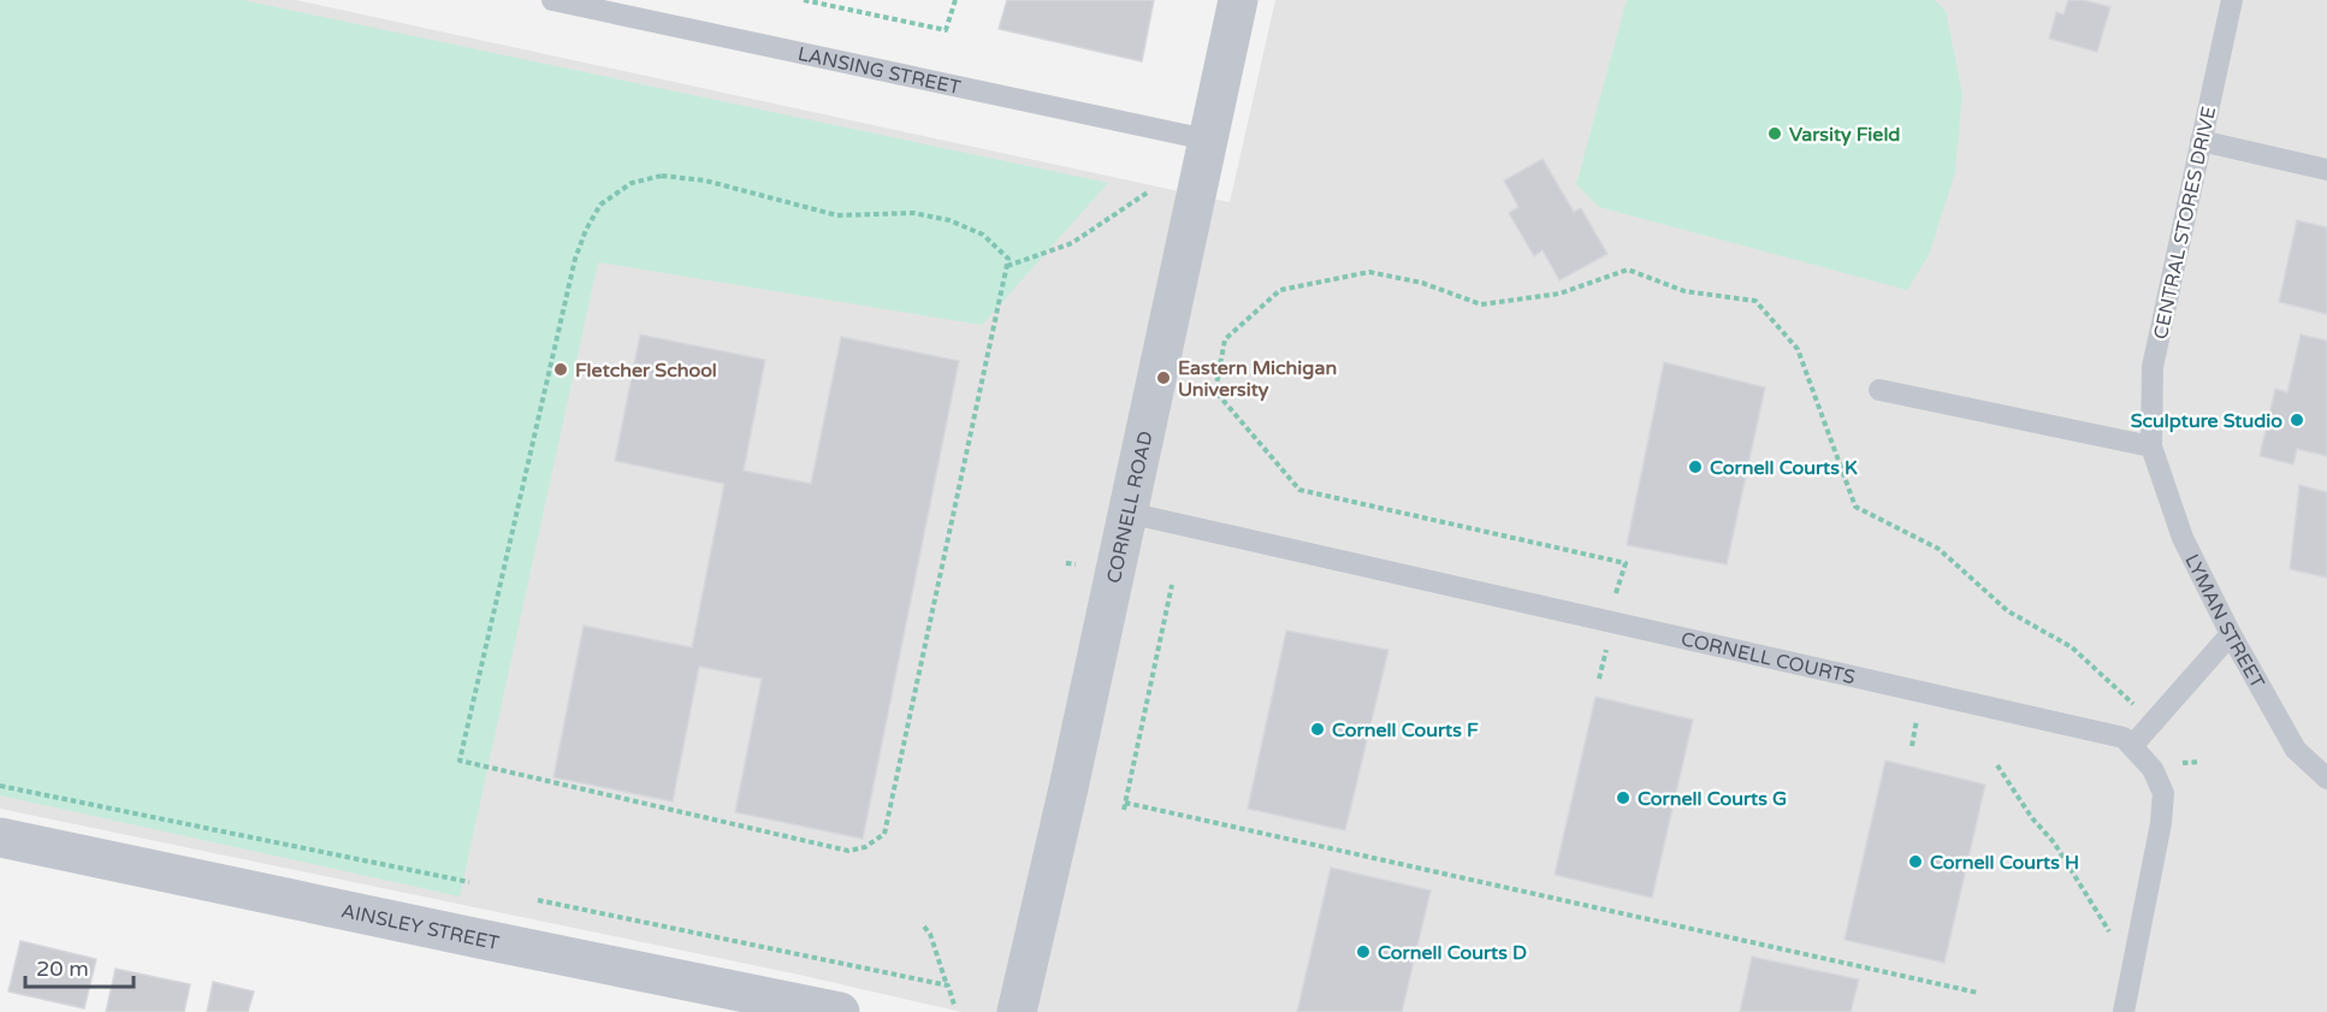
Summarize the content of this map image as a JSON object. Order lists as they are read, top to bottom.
{
  "streets": {
    "street": ["CORNELL ROAD", "AINSLEY STREET"],
    "lane": [
      "LANSING STREET",
      "CENTRAL STORES DRIVE",
      "LYMAN STREET",
      "CORNELL COURTS"
    ]
  },
  "crossings": [
    ["LANSING STREET", "CORNELL ROAD"],
    ["CENTRAL STORES DRIVE", "LYMAN STREET"],
    ["CORNELL ROAD", "CORNELL COURTS"]
  ],
  "places": [
    "Varsity Field",
    "Fletcher School",
    "Eastern Michigan University",
    "Sculpture Studio",
    "Cornell Courts K",
    "Cornell Courts F",
    "Cornell Courts G",
    "Cornell Courts H",
    "Cornell Courts D"
  ],
  "scale_bar": "20 m"
}
